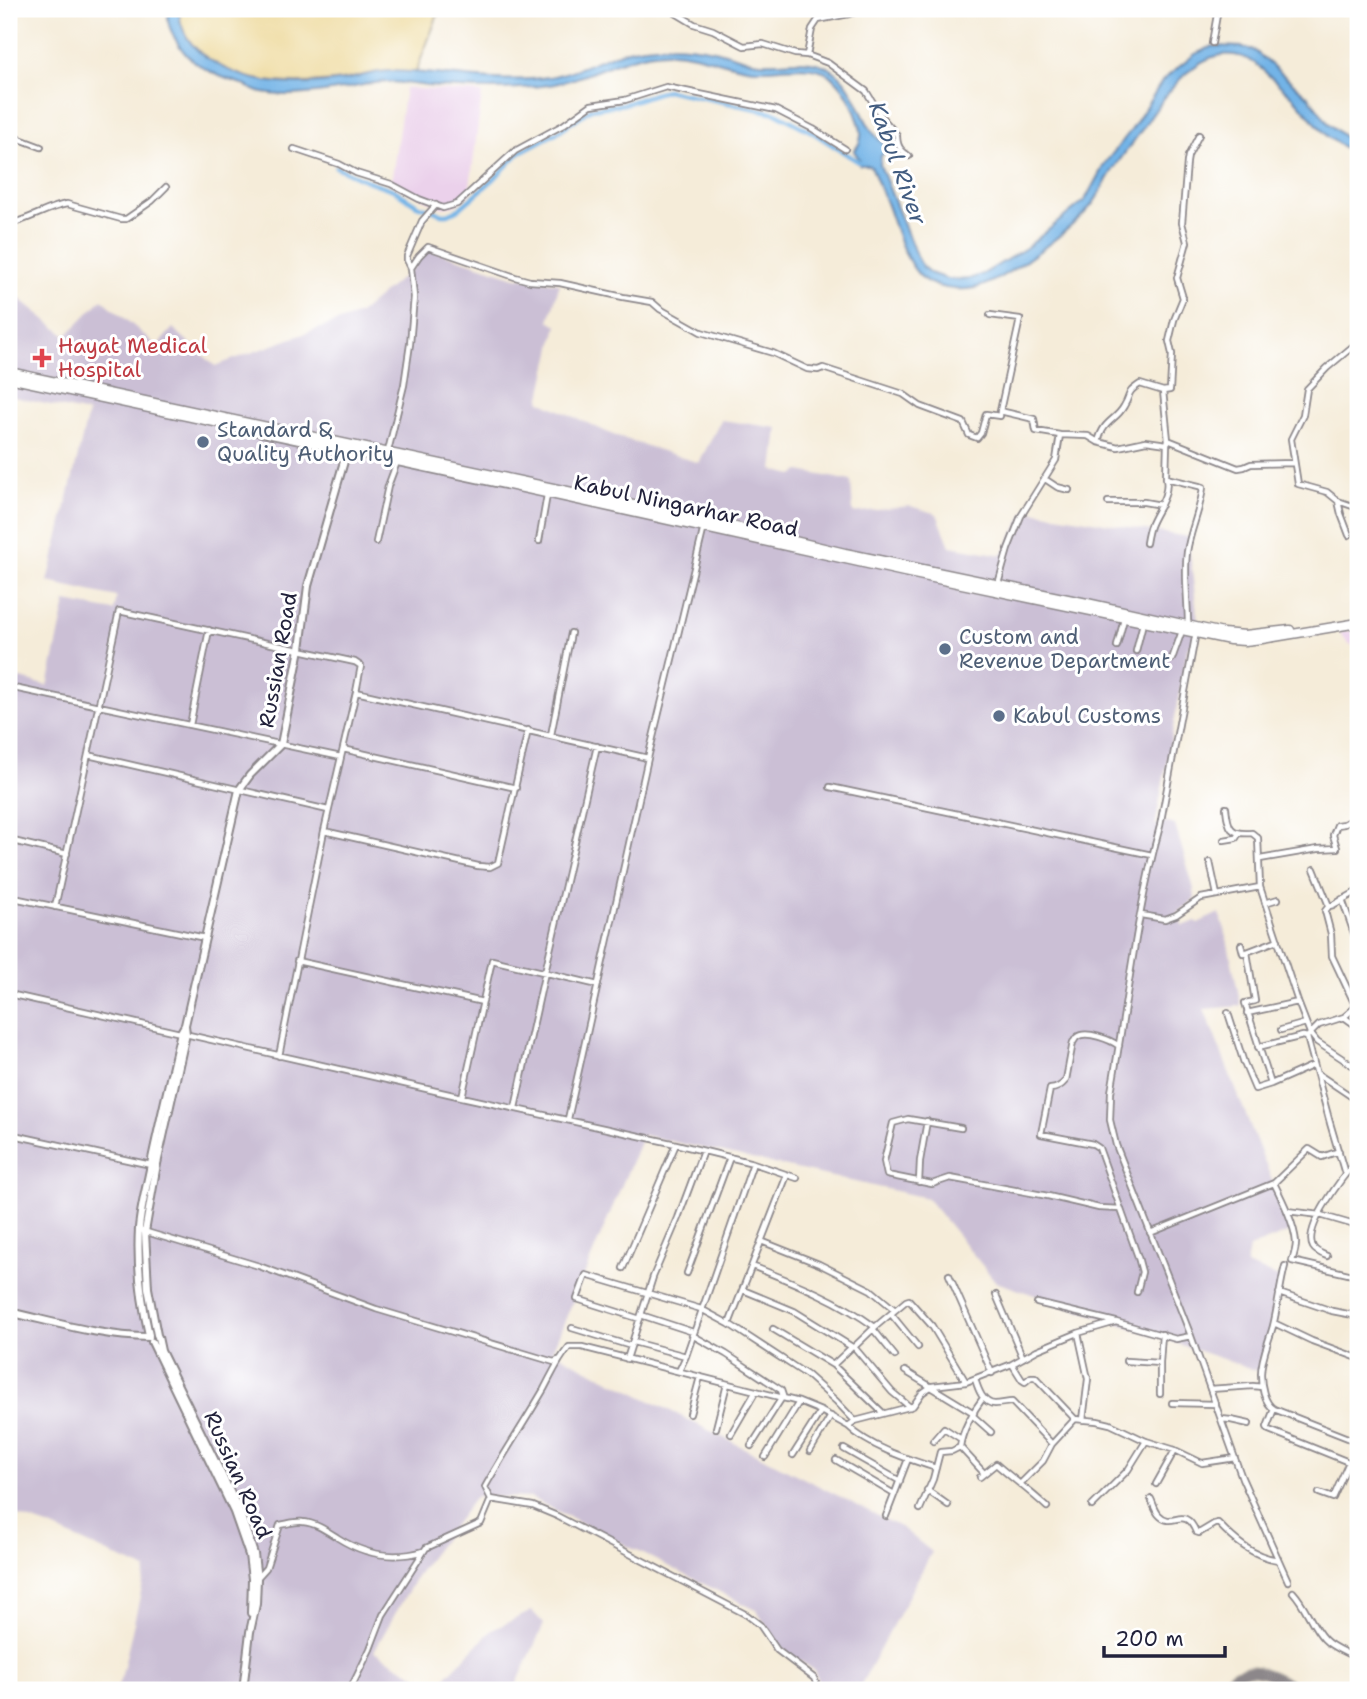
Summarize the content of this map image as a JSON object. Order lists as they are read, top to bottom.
{
  "streets": {
    "highway": ["Kabul Ningarhar Road"],
    "main road": ["Russian Road"]
  },
  "crossings": [
    ["Kabul Ningarhar Road", "Russian Road"]
  ],
  "water": ["Kabul River"],
  "places": {
    "health": ["Hayat Medical Hospital"],
    "other": ["Standard & Quality Authority", "Custom and Revenue Department", "Kabul Customs"]
  },
  "scale_bar": "200 m"
}
